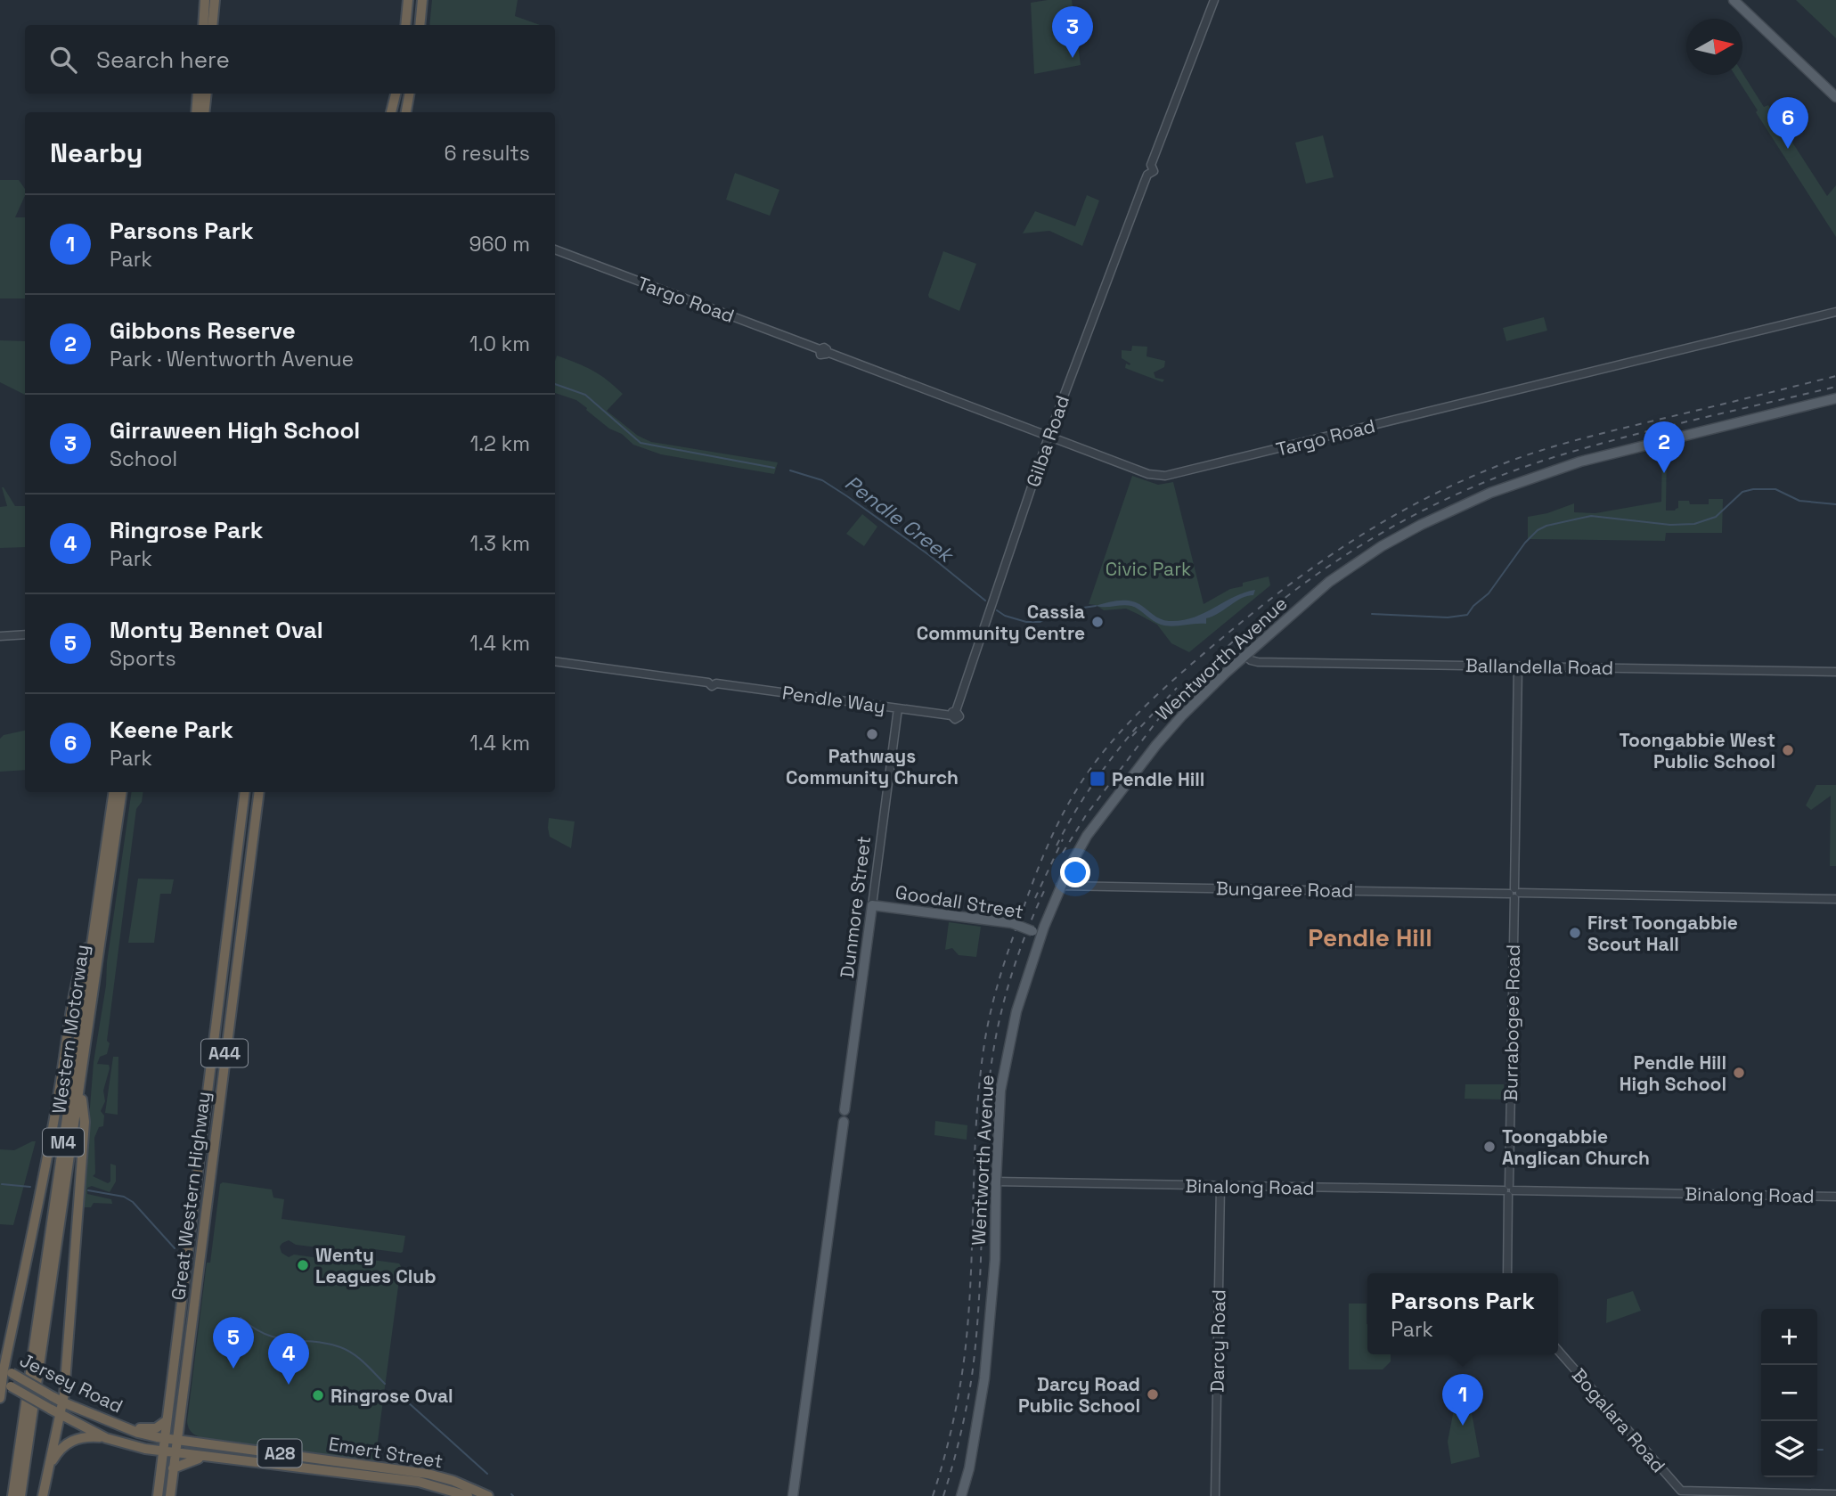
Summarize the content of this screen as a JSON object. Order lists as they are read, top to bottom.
{
  "streets": {
    "highway": [
      "Western Motorway",
      "A44",
      "M4",
      "Great Western Highway",
      "Jersey Road",
      "Emert Street",
      "A28"
    ],
    "main road": ["Wentworth Avenue", "Goodall Street", "Dunmore Street"],
    "street": [
      "Targo Road",
      "Gilba Road",
      "Ballandella Road",
      "Pendle Way",
      "Bungaree Road",
      "Burrabogee Road",
      "Binalong Road",
      "Darcy Road",
      "Bogalara Road"
    ]
  },
  "crossings": [
    ["Targo Road", "Gilba Road"],
    ["Gilba Road", "Pendle Way"],
    ["Wentworth Avenue", "Ballandella Road"],
    ["Wentworth Avenue", "Bungaree Road"],
    ["Wentworth Avenue", "Goodall Street"],
    ["Wentworth Avenue", "Binalong Road"],
    ["Ballandella Road", "Burrabogee Road"],
    ["Pendle Way", "Dunmore Street"],
    ["Bungaree Road", "Burrabogee Road"],
    ["Goodall Street", "Dunmore Street"],
    ["Burrabogee Road", "Binalong Road"],
    ["Binalong Road", "Darcy Road"],
    ["Great Western Highway", "Jersey Road"],
    ["Great Western Highway", "Emert Street"],
    ["Jersey Road", "Emert Street"]
  ],
  "districts": ["Pendle Hill"],
  "water": ["Pendle Creek"],
  "parks": ["Civic Park"],
  "places": {
    "other": [
      "Cassia Community Centre",
      "Pathways Community Church",
      "Toongabbie West Public School",
      "First Toongabbie Scout Hall",
      "Pendle Hill High School",
      "Toongabbie Anglican Church",
      "Wenty Leagues Club",
      "Darcy Road Public School",
      "Ringrose Oval"
    ],
    "transit": ["Pendle Hill"]
  },
  "north": "right",
  "page": {
    "pins": [
      "3",
      "6",
      "2",
      "5",
      "4",
      "1"
    ],
    "search": "Search here",
    "heading": ["Nearby", "6 results"],
    "list": [
      {
        "mark": "1",
        "name": "Parsons Park",
        "note": "Park",
        "value": "960 m"
      },
      {
        "mark": "2",
        "name": "Gibbons Reserve",
        "note": "Park · Wentworth Avenue",
        "value": "1.0 km"
      },
      {
        "mark": "3",
        "name": "Girraween High School",
        "note": "School",
        "value": "1.2 km"
      },
      {
        "mark": "4",
        "name": "Ringrose Park",
        "note": "Park",
        "value": "1.3 km"
      },
      {
        "mark": "5",
        "name": "Monty Bennet Oval",
        "note": "Sports",
        "value": "1.4 km"
      },
      {
        "mark": "6",
        "name": "Keene Park",
        "note": "Park",
        "value": "1.4 km"
      }
    ],
    "popup": ["Parsons Park", "Park"],
    "map_buttons": ["+", "−"]
  }
}
